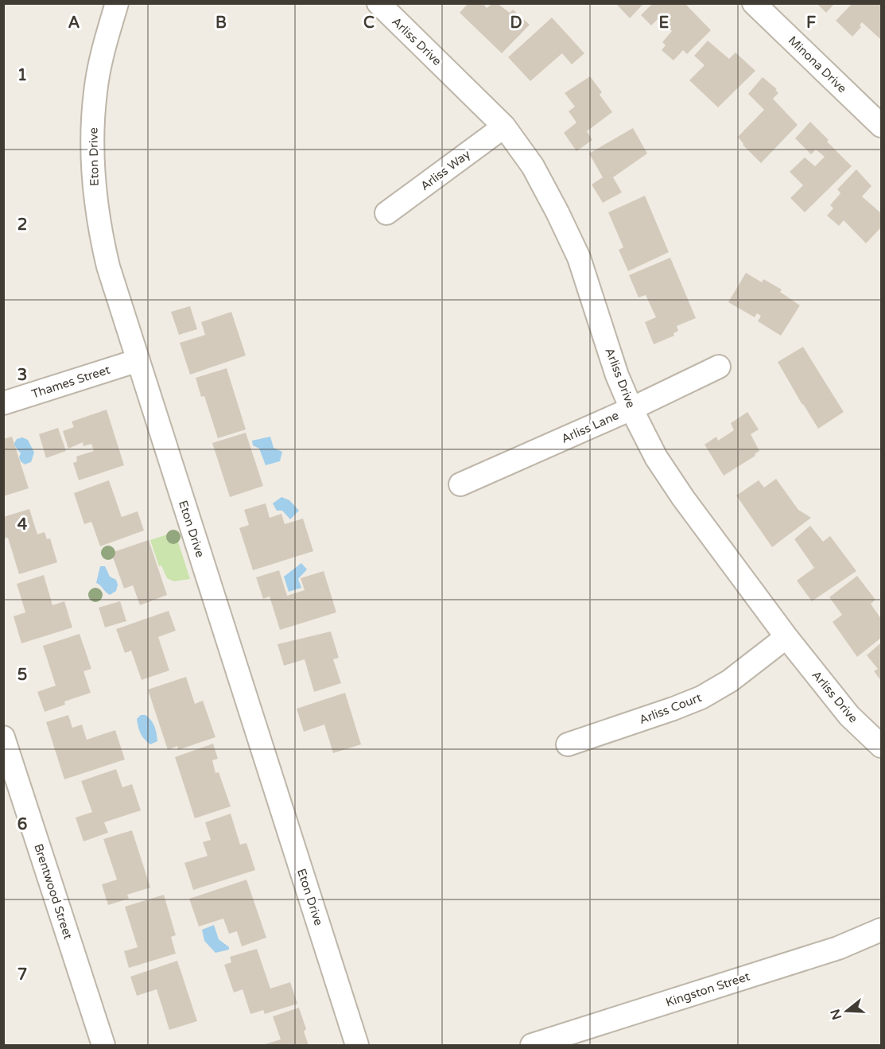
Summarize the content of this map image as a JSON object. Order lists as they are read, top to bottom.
{
  "streets": {
    "street": [
      "Arliss Drive",
      "Minona Drive",
      "Eton Drive",
      "Arliss Way",
      "Thames Street",
      "Arliss Lane",
      "Arliss Court",
      "Brentwood Street",
      "Kingston Street"
    ]
  },
  "crossings": [
    ["Arliss Drive", "Arliss Way"],
    ["Arliss Drive", "Arliss Lane"],
    ["Arliss Drive", "Arliss Court"],
    ["Eton Drive", "Thames Street"]
  ],
  "north": "left",
  "grid": {
    "columns": [
      "A",
      "B",
      "C",
      "D",
      "E",
      "F"
    ],
    "rows": [
      "1",
      "2",
      "3",
      "4",
      "5",
      "6",
      "7"
    ]
  }
}
